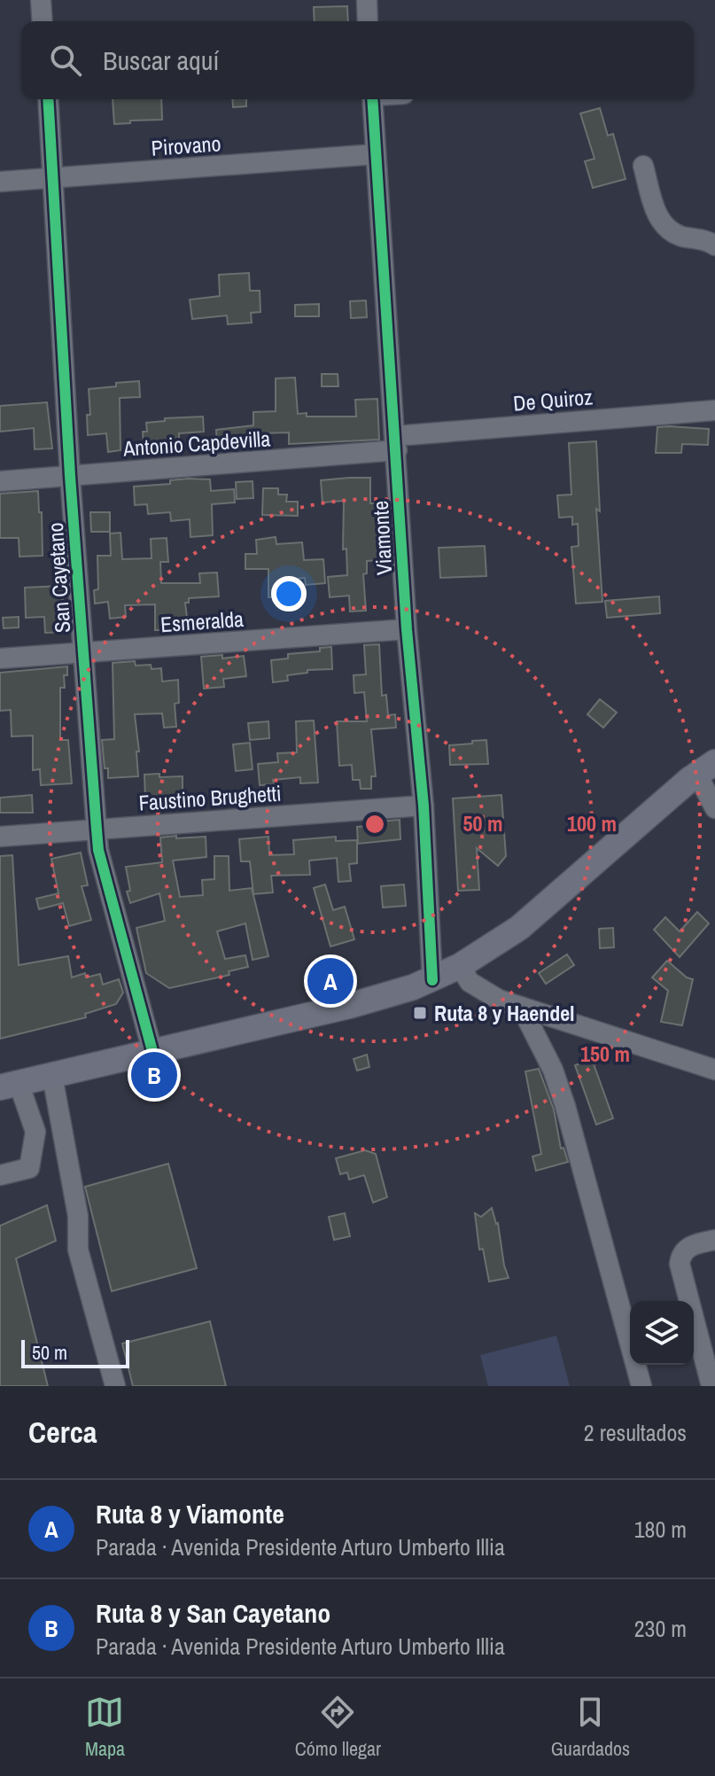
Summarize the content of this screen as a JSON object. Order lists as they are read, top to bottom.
{
  "streets": {
    "street": [
      "Pirovano",
      "De Quiroz",
      "Antonio Capdevilla",
      "Viamonte",
      "San Cayetano",
      "Esmeralda",
      "Faustino Brughetti"
    ]
  },
  "crossings": [
    ["Pirovano", "Viamonte"],
    ["Pirovano", "San Cayetano"],
    ["De Quiroz", "Antonio Capdevilla"],
    ["De Quiroz", "Viamonte"],
    ["Antonio Capdevilla", "Viamonte"],
    ["Antonio Capdevilla", "San Cayetano"],
    ["Viamonte", "Esmeralda"],
    ["Viamonte", "Faustino Brughetti"],
    ["San Cayetano", "Esmeralda"],
    ["San Cayetano", "Faustino Brughetti"]
  ],
  "places": {
    "transit": ["Ruta 8 y Haendel"]
  },
  "scale_bar": "50 m",
  "page": {
    "search": "Buscar aquí",
    "pins": ["A", "B"],
    "scale": "50 m",
    "heading": ["Cerca", "2 resultados"],
    "list": [
      {
        "mark": "A",
        "name": "Ruta 8 y Viamonte",
        "note": "Parada · Avenida Presidente Arturo Umberto Illia",
        "value": "180 m"
      },
      {
        "mark": "B",
        "name": "Ruta 8 y San Cayetano",
        "note": "Parada · Avenida Presidente Arturo Umberto Illia",
        "value": "230 m"
      }
    ],
    "nav": ["Mapa", "Cómo llegar", "Guardados"]
  },
  "rings": ["50 m", "100 m", "150 m"]
}
